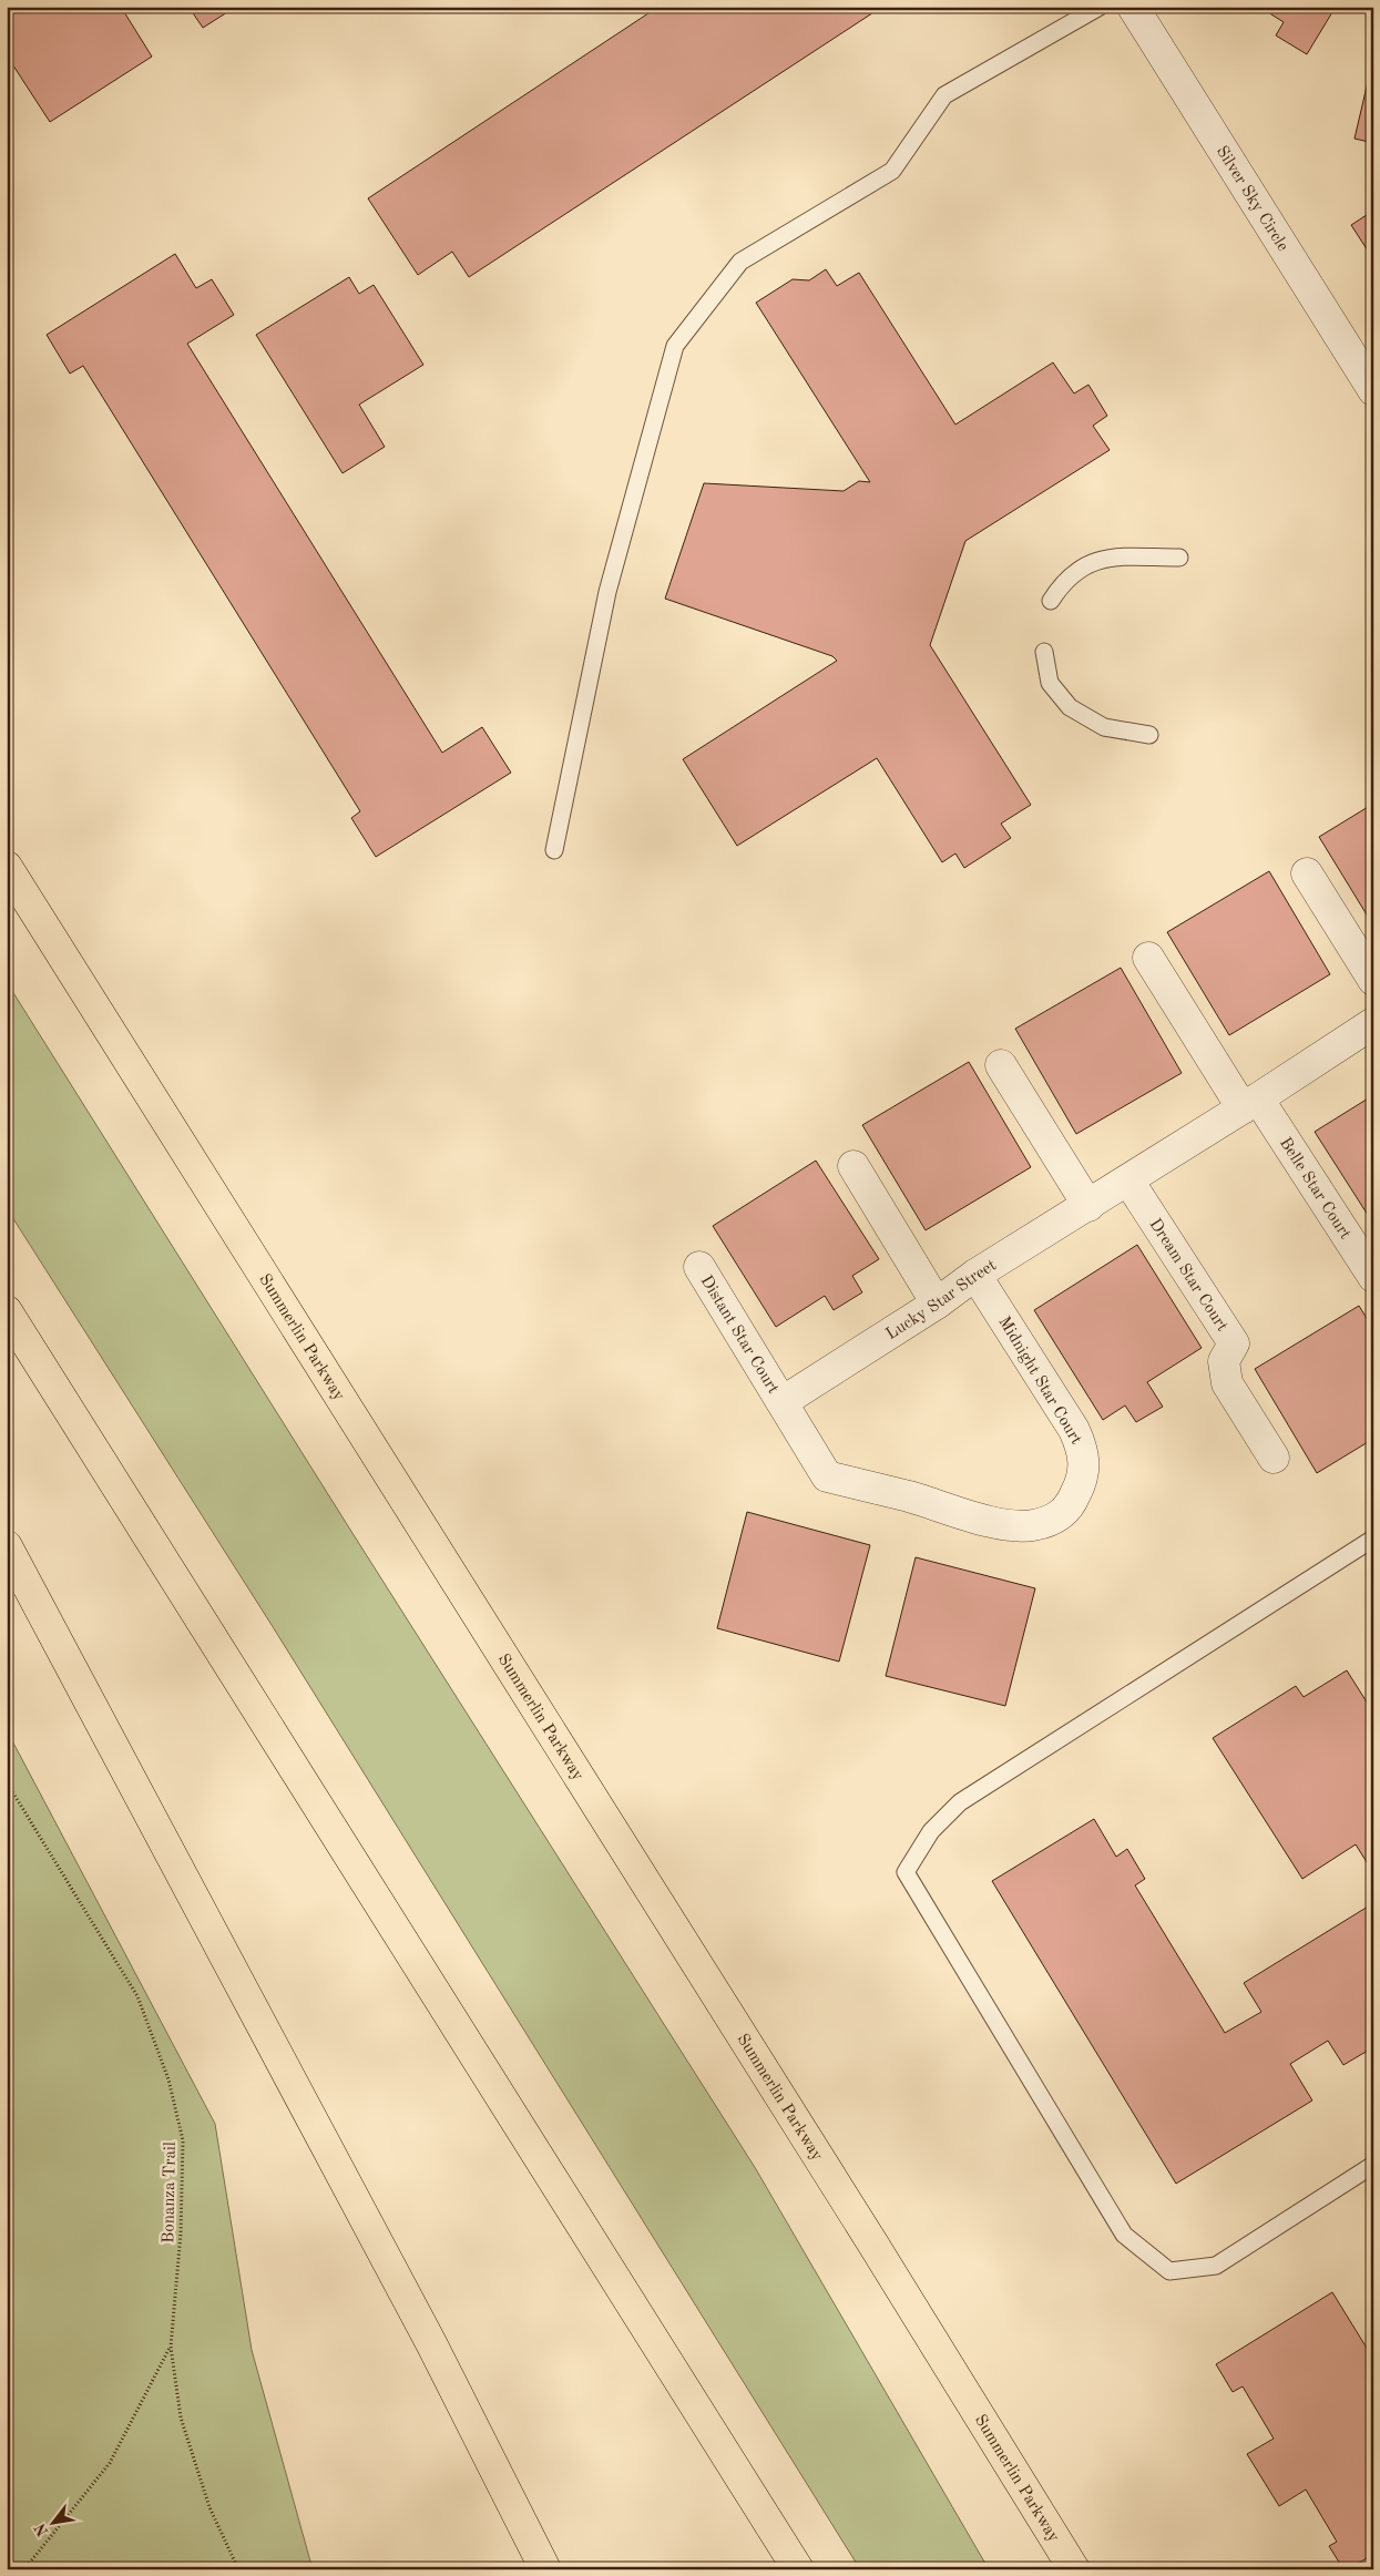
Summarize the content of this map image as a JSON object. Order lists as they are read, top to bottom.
{
  "streets": {
    "highway": ["Summerlin Parkway"],
    "street": [
      "Silver Sky Circle",
      "Belle Star Court",
      "Dream Star Court",
      "Lucky Star Street",
      "Distant Star Court",
      "Midnight Star Court"
    ],
    "path": ["Bonanza Trail"]
  },
  "crossings": [
    ["Belle Star Court", "Lucky Star Street"],
    ["Dream Star Court", "Lucky Star Street"],
    ["Lucky Star Street", "Distant Star Court"],
    ["Lucky Star Street", "Midnight Star Court"],
    ["Distant Star Court", "Midnight Star Court"]
  ],
  "north": "bottom left"
}
